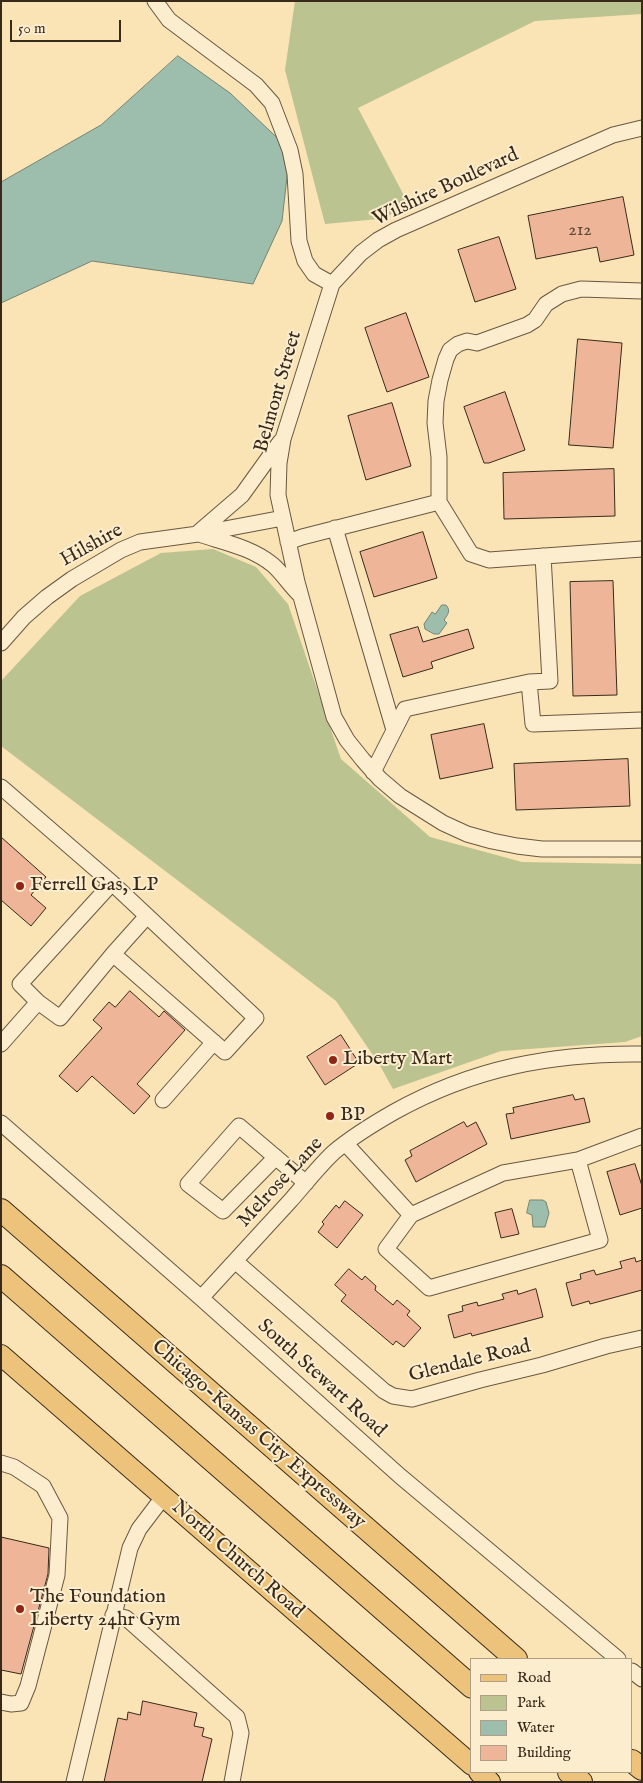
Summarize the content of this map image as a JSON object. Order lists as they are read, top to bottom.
{
  "streets": {
    "highway": ["Chicago-Kansas City Expressway"],
    "main road": ["North Church Road"],
    "street": [
      "Wilshire Boulevard",
      "Belmont Street",
      "Hilshire",
      "Melrose Lane",
      "Glendale Road",
      "South Stewart Road"
    ]
  },
  "crossings": [
    ["Wilshire Boulevard", "Belmont Street"],
    ["Belmont Street", "Hilshire"],
    ["Melrose Lane", "Glendale Road"],
    ["Melrose Lane", "South Stewart Road"]
  ],
  "places": [
    "Ferrell Gas, LP",
    "Liberty Mart",
    "BP",
    "The Foundation Liberty 24hr Gym"
  ],
  "house_numbers": ["212"],
  "legend": [
    "Road",
    "Park",
    "Water",
    "Building"
  ],
  "scale_bar": "50 m"
}
